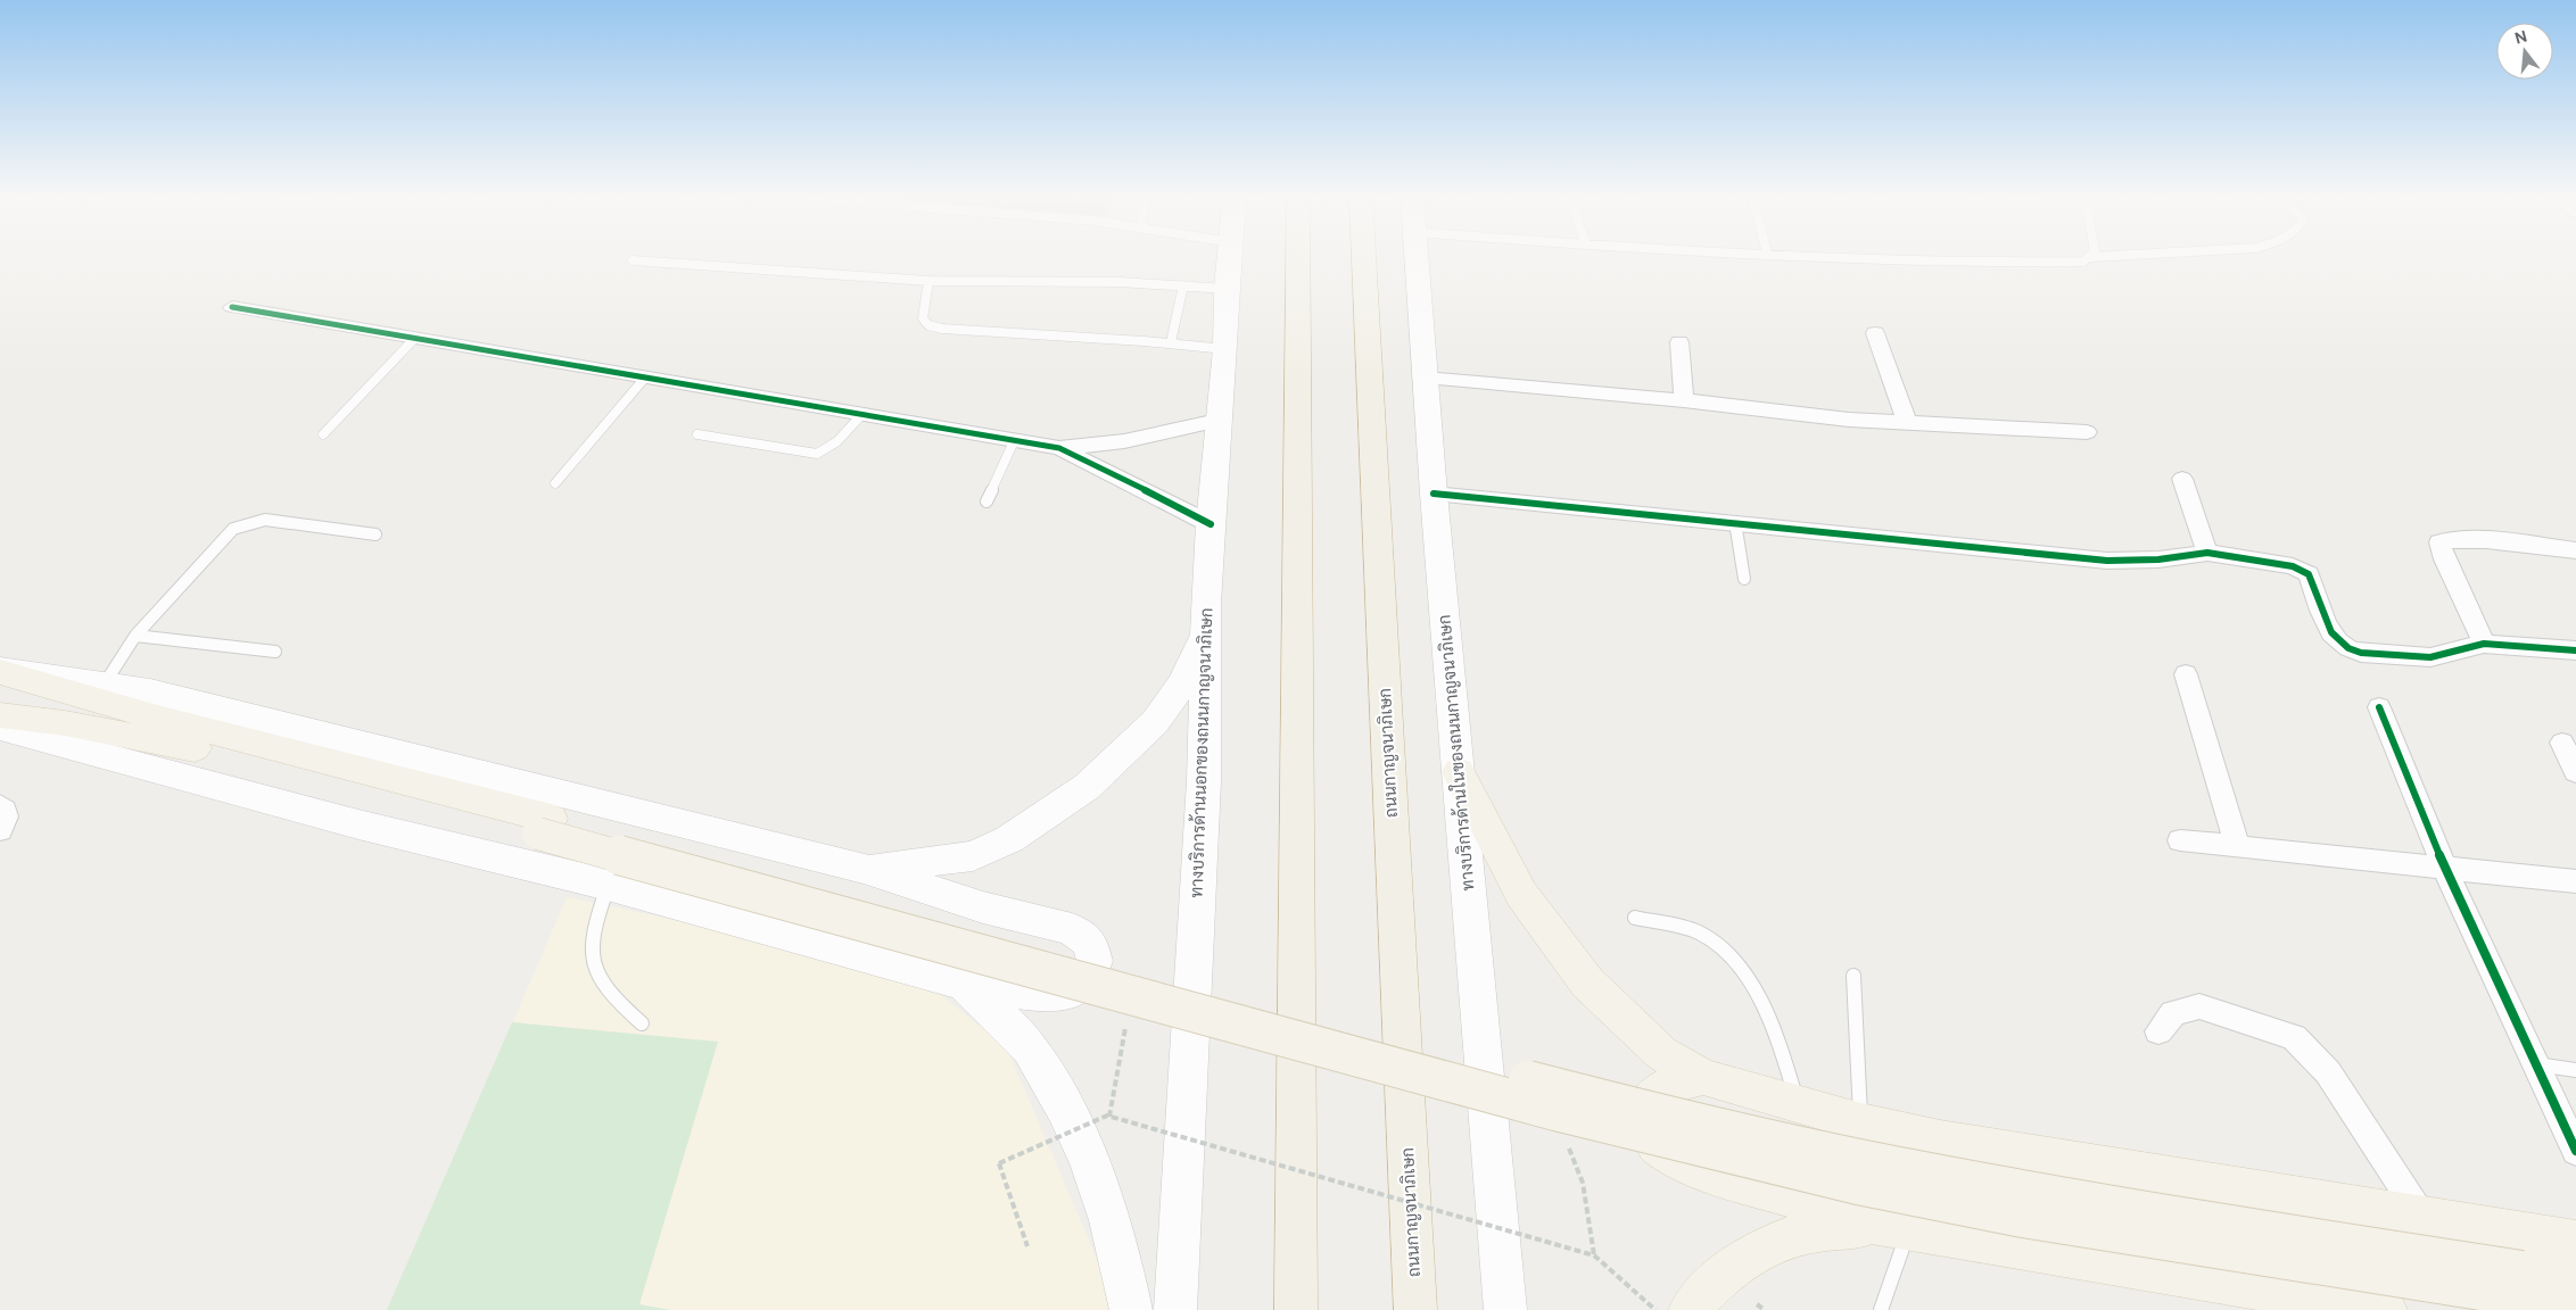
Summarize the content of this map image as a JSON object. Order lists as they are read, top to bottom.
{
  "streets": {
    "highway": ["ถนนกาญจนาภิเษก"],
    "main road": ["ทางบริการด้านนอกของถนนกาญจนาภิเษก", "ทางบริการด้านในของถนนกาญจนาภิเษก"]
  },
  "north": "top"
}
